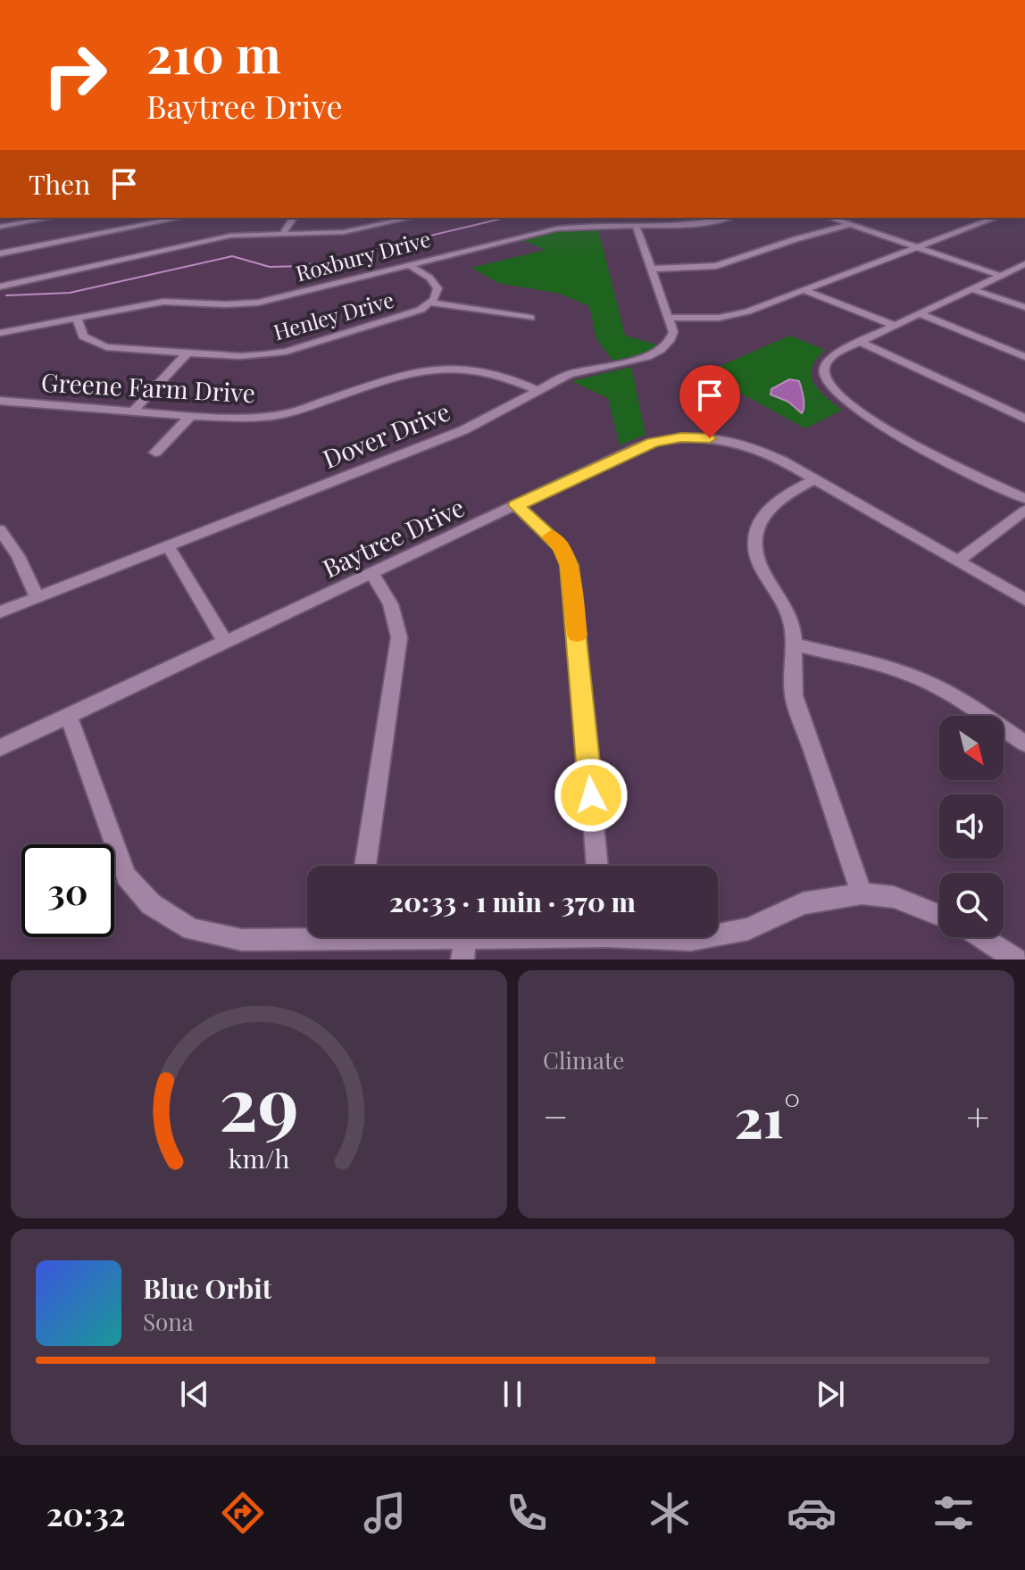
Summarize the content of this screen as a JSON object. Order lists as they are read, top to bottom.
{
  "streets": {
    "street": [
      "Roxbury Drive",
      "Henley Drive",
      "Greene Farm Drive",
      "Dover Drive",
      "Baytree Drive"
    ]
  },
  "crossings": [
    ["Roxbury Drive", "Henley Drive"],
    ["Greene Farm Drive", "Dover Drive"]
  ],
  "north": "bottom right",
  "page": {
    "turn": ["210 m", "Baytree Drive"],
    "then": "Then",
    "limit": "30",
    "trip": "20:33 · 1 min · 370 m",
    "tile": "Climate",
    "heat": ["−", "21°", "+"],
    "song": ["Blue Orbit", "Sona"],
    "tabs": "20:32",
    "gauge": ["29", "km/h"]
  }
}
